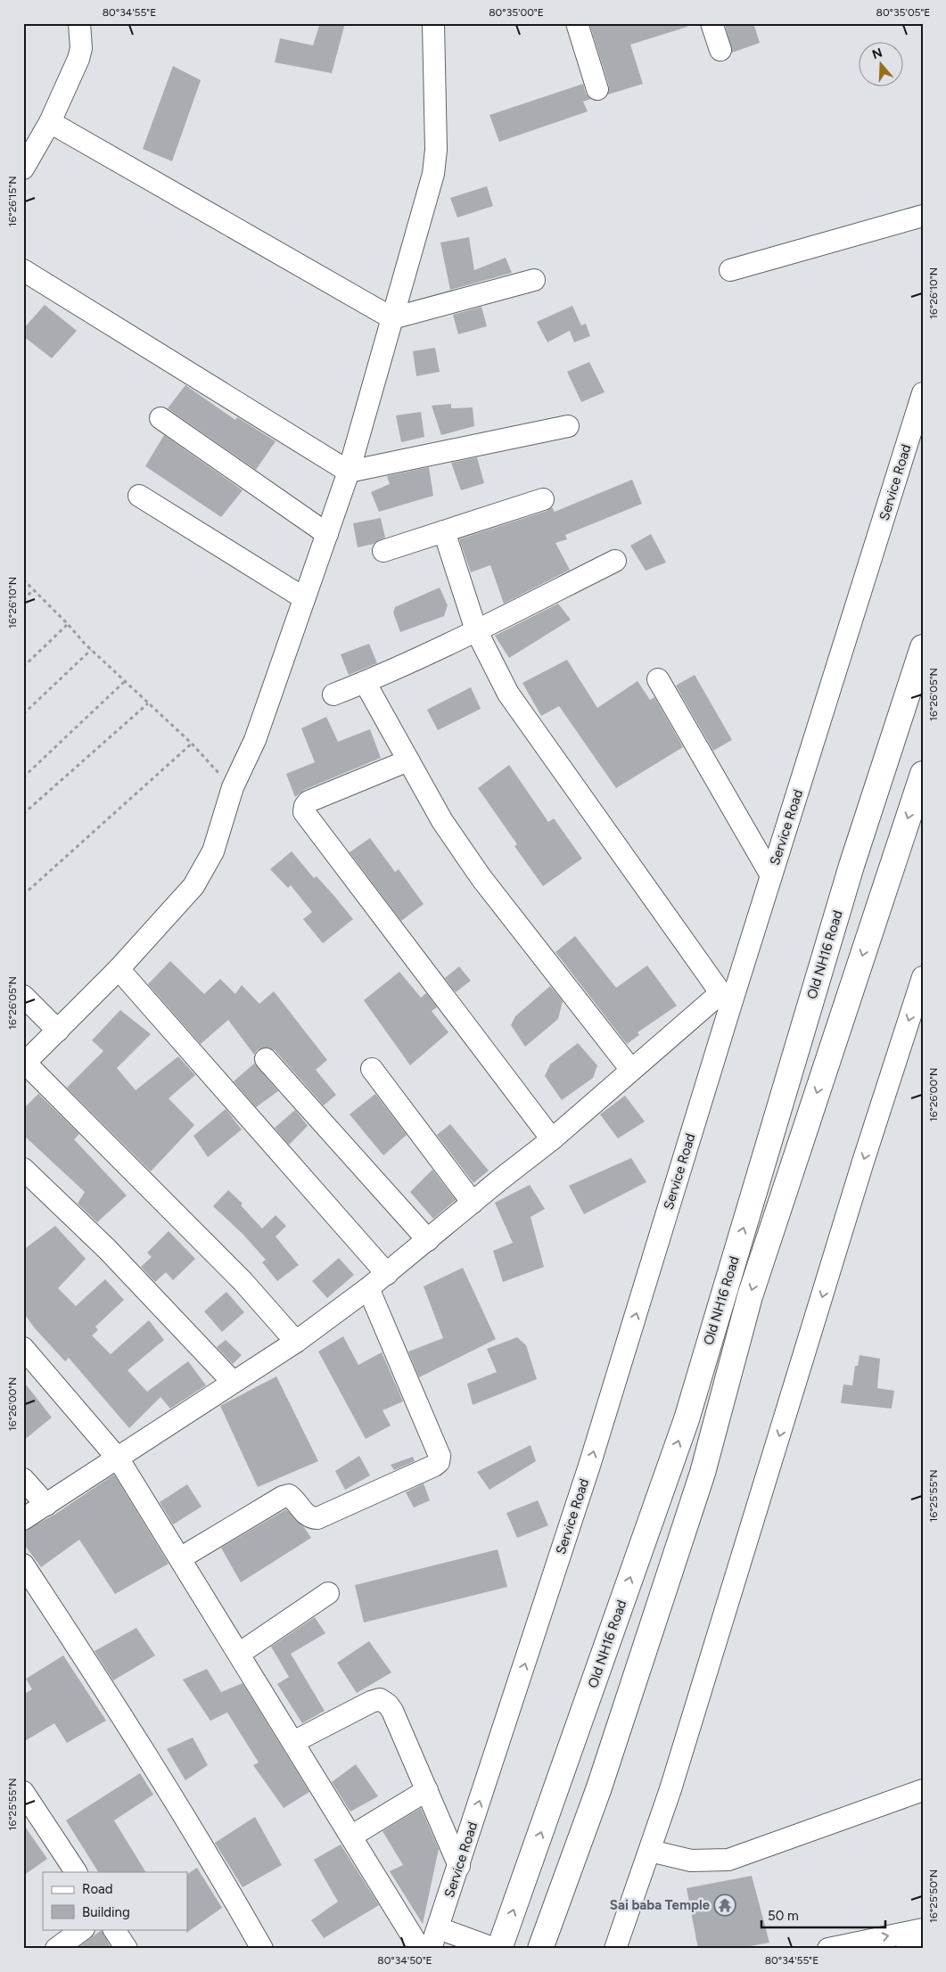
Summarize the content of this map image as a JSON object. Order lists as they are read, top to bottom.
{
  "streets": {
    "main road": ["Old NH16 Road"],
    "street": ["Service Road"]
  },
  "places": {
    "temple": ["Sai baba Temple"]
  },
  "legend": ["Road", "Building"],
  "scale_bar": "50 m",
  "north": "top",
  "coordinates": [
    "80°34'55\"E",
    "80°35'00\"E",
    "80°35'05\"E",
    "16°26'15\"N",
    "16°26'10\"N",
    "16°26'05\"N",
    "16°26'00\"N",
    "16°25'55\"N",
    "16°25'50\"N",
    "80°34'50\"E"
  ]
}
